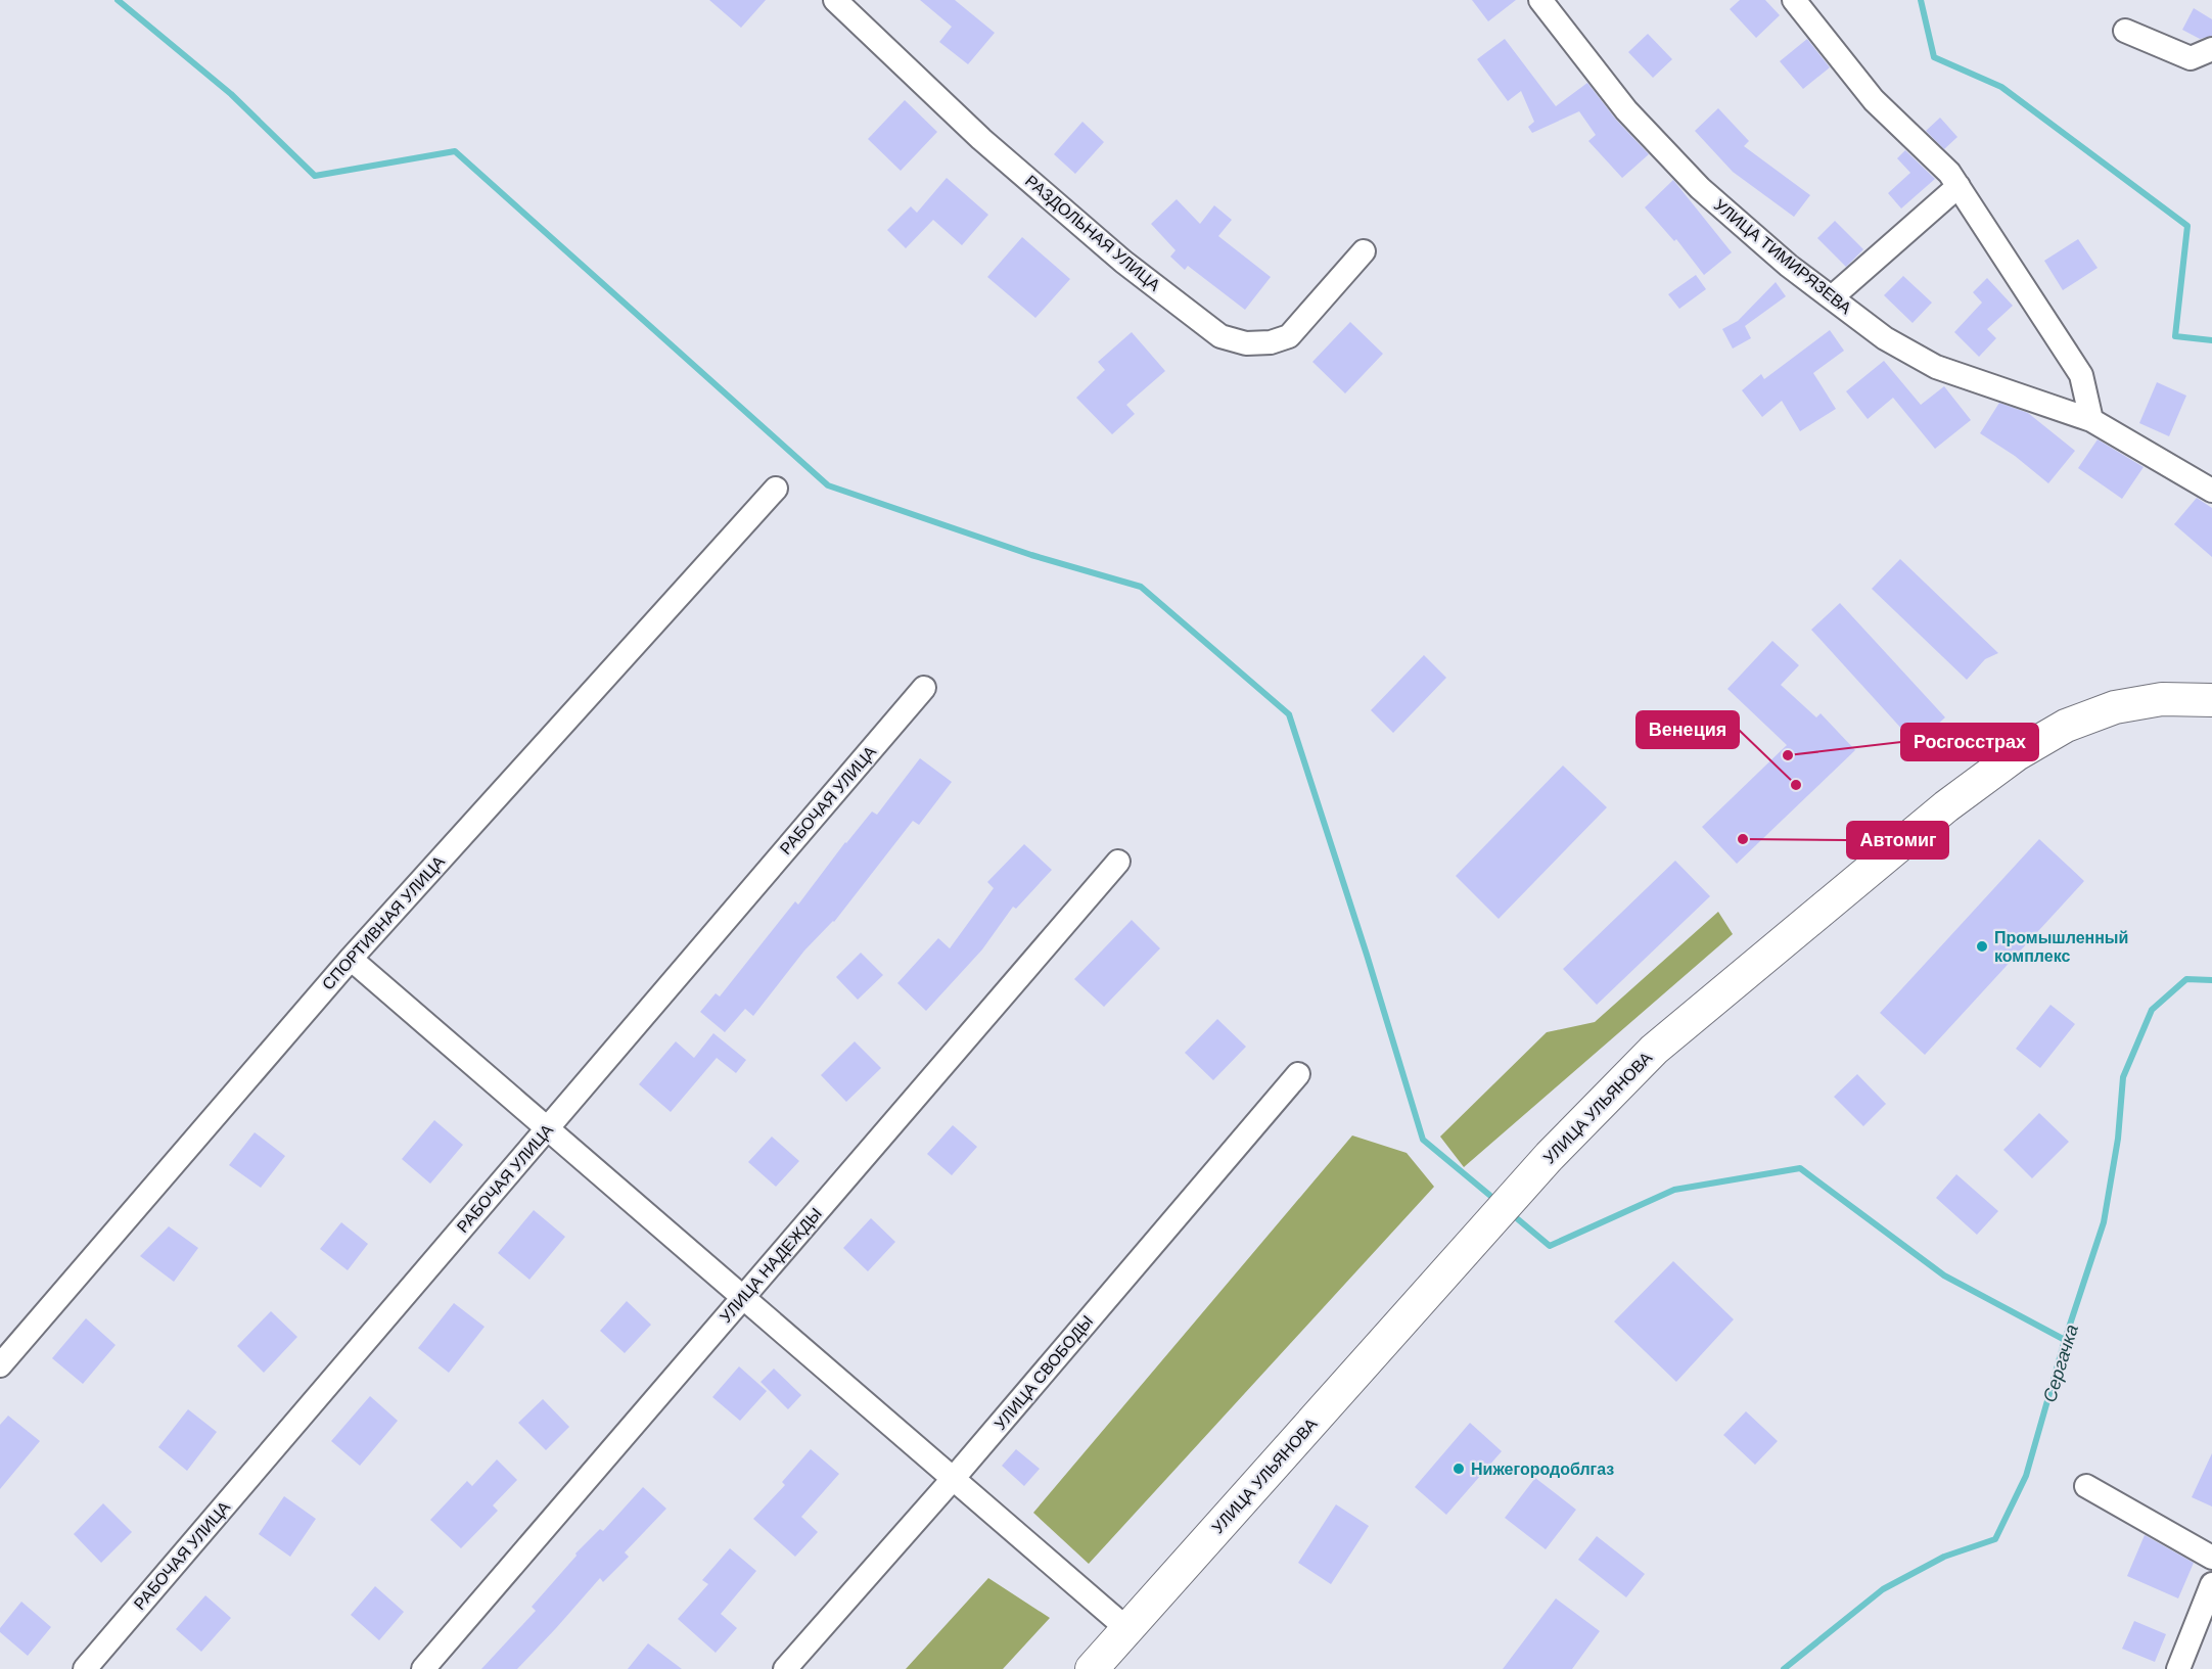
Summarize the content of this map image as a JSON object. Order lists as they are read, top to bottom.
{
  "streets": {
    "main road": ["УЛИЦА УЛЬЯНОВА"],
    "street": [
      "РАЗДОЛЬНАЯ УЛИЦА",
      "УЛИЦА ТИМИРЯЗЕВА",
      "РАБОЧАЯ УЛИЦА",
      "СПОРТИВНАЯ УЛИЦА",
      "УЛИЦА НАДЕЖДЫ",
      "УЛИЦА СВОБОДЫ"
    ]
  },
  "water": ["Сергачка"],
  "places": [
    "Росгосстрах",
    "Венеция",
    "Автомиг",
    "Промышленный комплекс",
    "Нижегородоблгаз"
  ]
}
